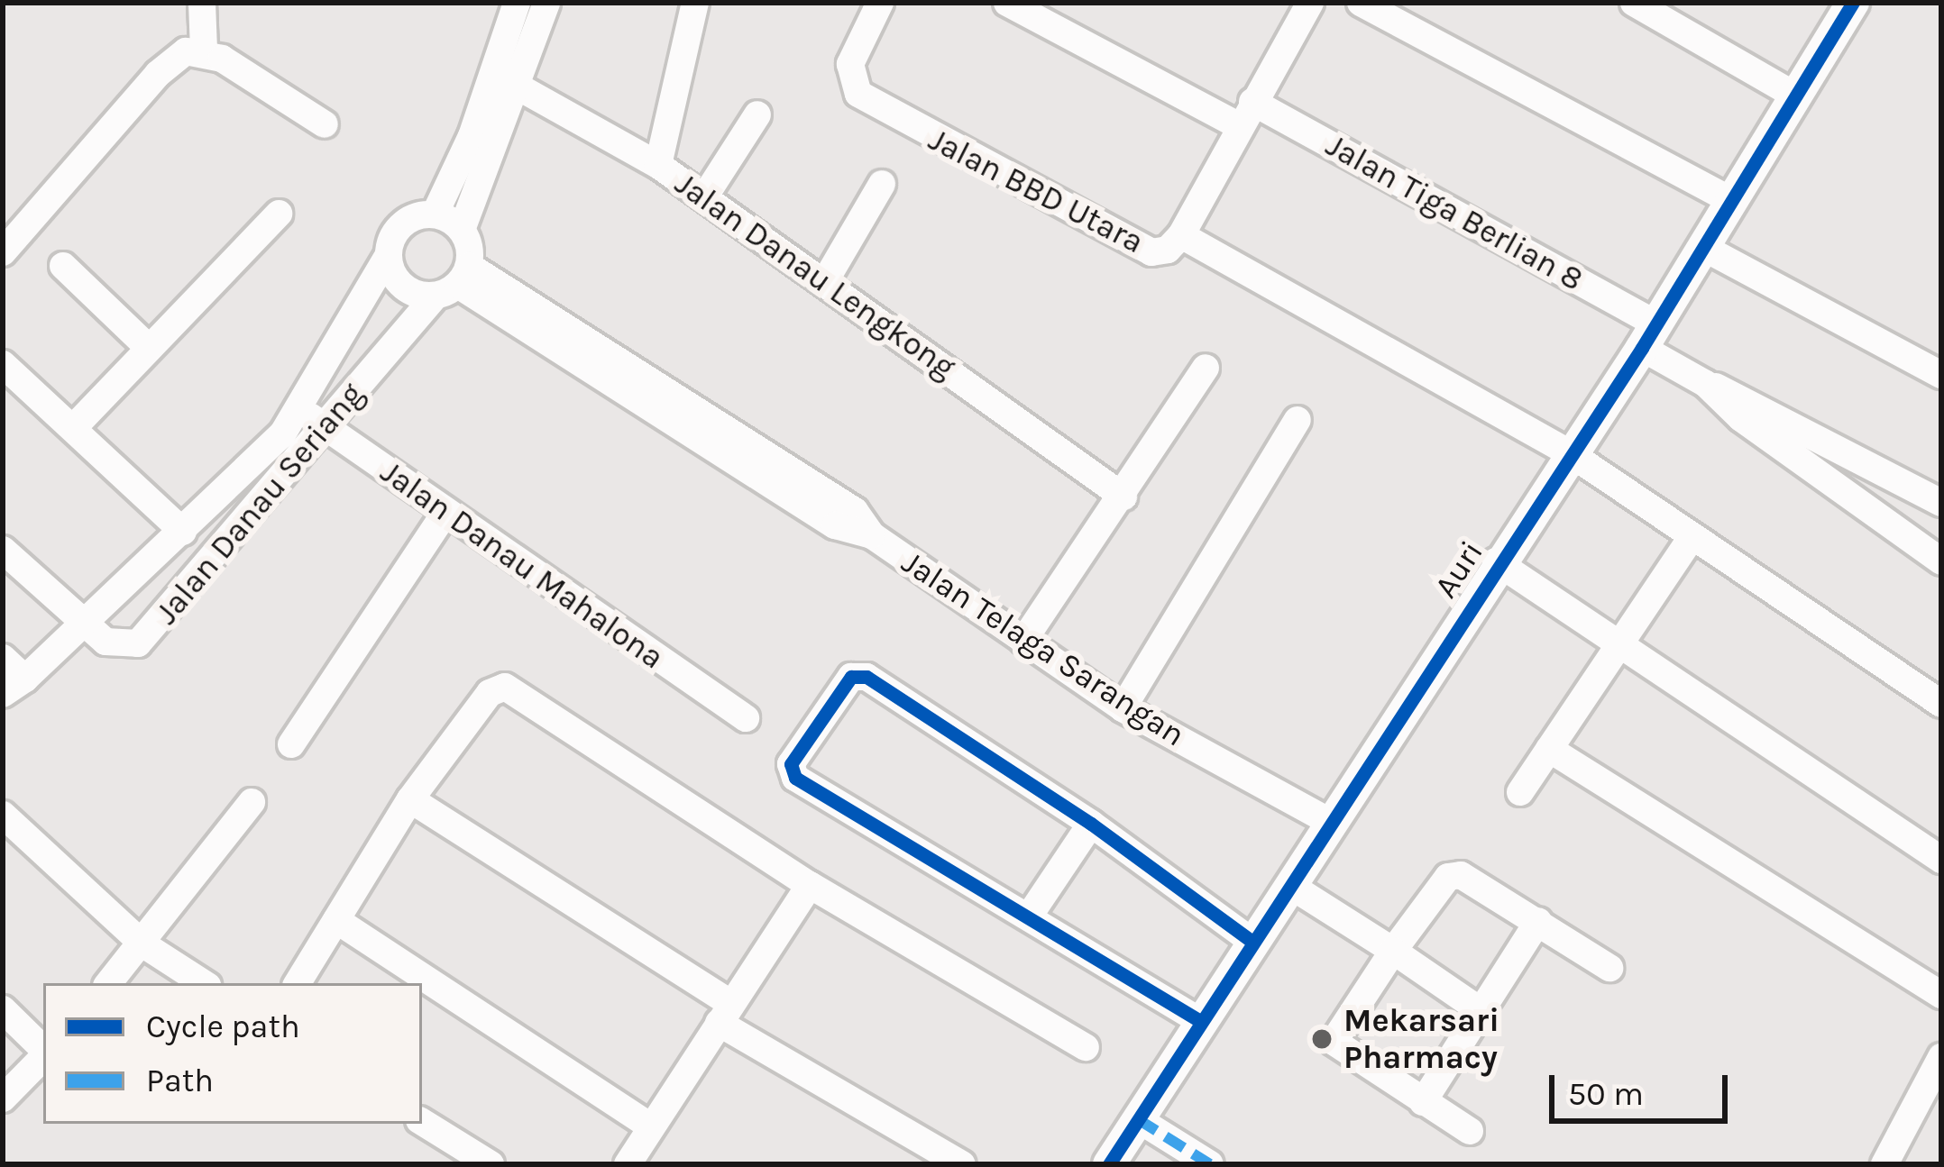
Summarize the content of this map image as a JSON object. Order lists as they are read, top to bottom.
{
  "streets": {
    "street": [
      "Jalan BBD Utara",
      "Jalan Tiga Berlian 8",
      "Jalan Danau Lengkong",
      "Jalan Danau Seriang",
      "Jalan Danau Mahalona",
      "Auri",
      "Jalan Telaga Sarangan"
    ]
  },
  "crossings": [
    ["Jalan BBD Utara", "Jalan Tiga Berlian 8"],
    ["Jalan Tiga Berlian 8", "Auri"],
    ["Jalan Danau Seriang", "Jalan Danau Mahalona"],
    ["Jalan Danau Seriang", "Jalan Telaga Sarangan"],
    ["Auri", "Jalan Telaga Sarangan"]
  ],
  "places": ["Mekarsari Pharmacy"],
  "legend": ["Cycle path", "Path"],
  "scale_bar": "50 m"
}
